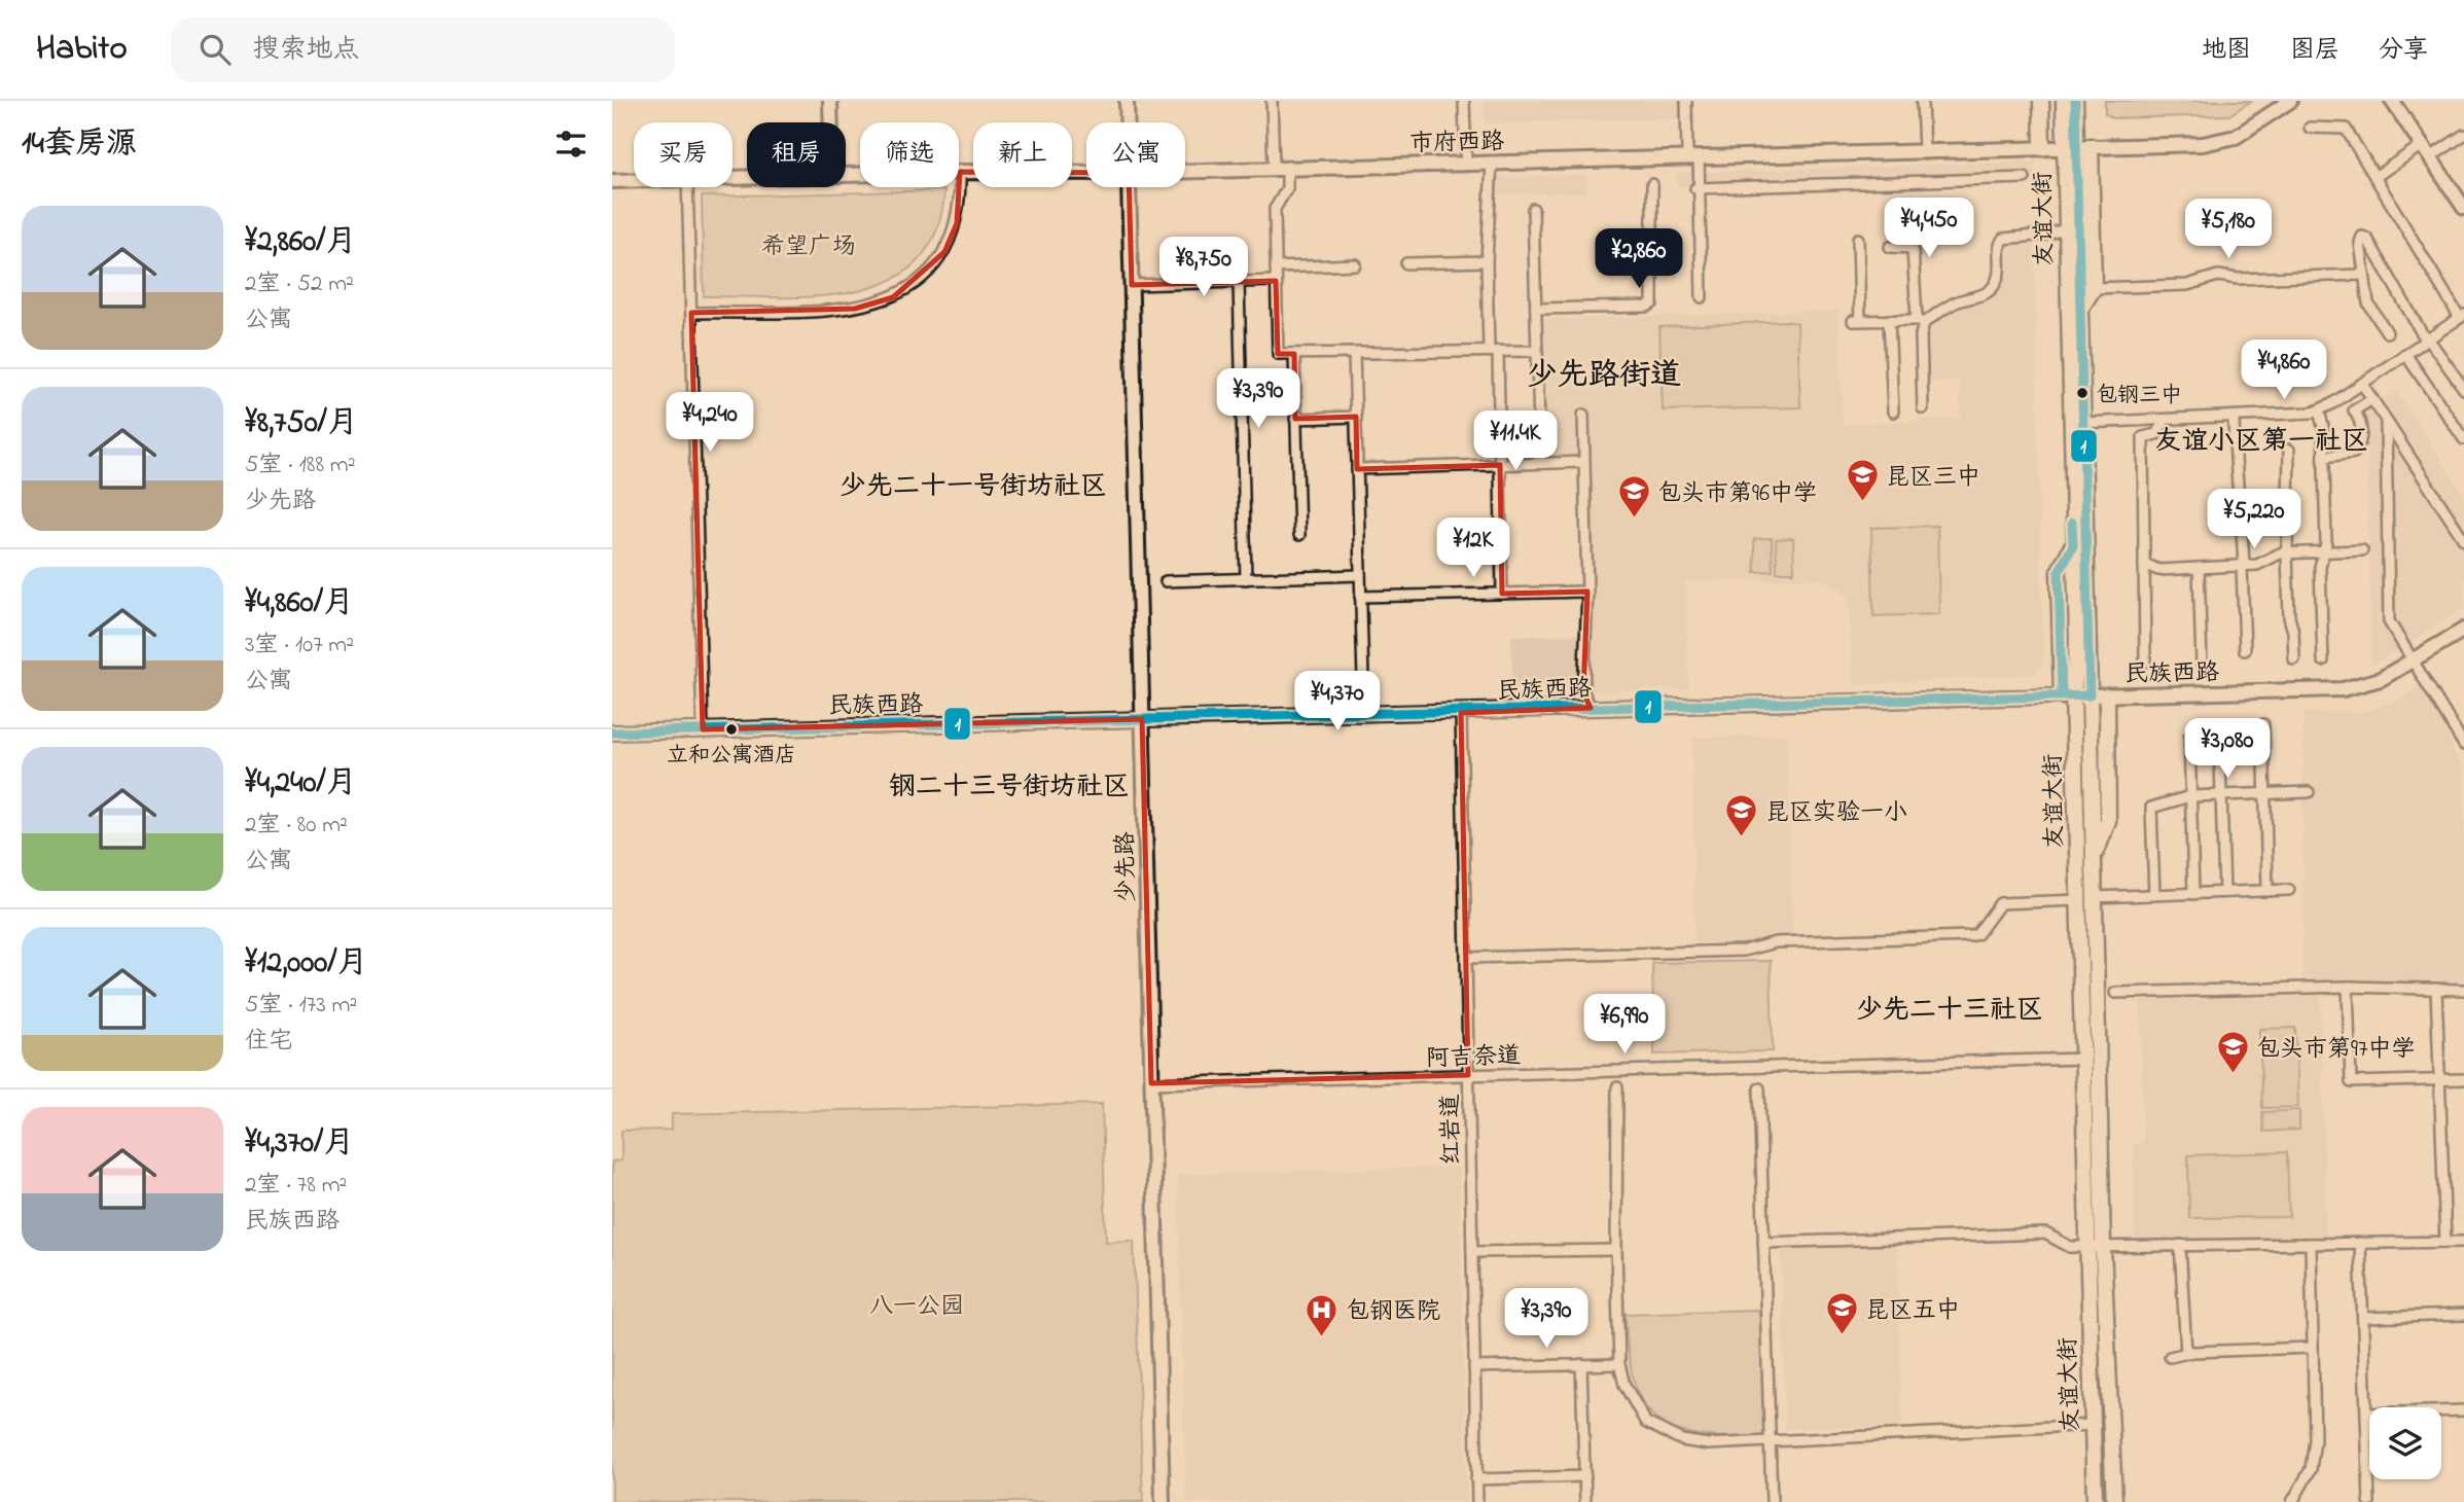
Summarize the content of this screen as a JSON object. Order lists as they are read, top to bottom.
{
  "streets": {
    "main road": [
      "市府西路",
      "友谊大街",
      "民族西路",
      "少先路"
    ],
    "street": ["阿吉奈道", "红岩道"]
  },
  "crossings": [
    ["市府西路", "友谊大街"],
    ["友谊大街", "民族西路"],
    ["友谊大街", "阿吉奈道"],
    ["民族西路", "少先路"],
    ["民族西路", "红岩道"],
    ["少先路", "阿吉奈道"],
    ["阿吉奈道", "红岩道"]
  ],
  "districts": [
    "少先路街道",
    "友谊小区第一社区",
    "少先二十一号街坊社区",
    "钢二十三号街坊社区",
    "少先二十三社区"
  ],
  "parks": ["希望广场", "八一公园"],
  "places": {
    "other": ["包钢三中", "立和公寓酒店"],
    "school or university": [
      "昆区三中",
      "包头市第96中学",
      "昆区实验一小",
      "包头市第97中学",
      "昆区五中"
    ],
    "hospital": ["包钢医院"]
  },
  "lines": ["transit line 1"],
  "page": {
    "header": "Habito",
    "search": "搜索地点",
    "nav": ["地图", "图层", "分享"],
    "heading": "14套房源",
    "chip": [
      "买房",
      "租房",
      "筛选",
      "新上",
      "公寓"
    ],
    "list": [
      {
        "name": "¥2,860/月",
        "note": "2室 · 52 m² · 公寓"
      },
      {
        "name": "¥8,750/月",
        "note": "5室 · 188 m² · 少先路"
      },
      {
        "name": "¥4,860/月",
        "note": "3室 · 107 m² · 公寓"
      },
      {
        "name": "¥4,240/月",
        "note": "2室 · 80 m² · 公寓"
      },
      {
        "name": "¥12,000/月",
        "note": "5室 · 173 m² · 住宅"
      },
      {
        "name": "¥4,370/月",
        "note": "2室 · 78 m² · 民族西路"
      }
    ],
    "price": [
      "¥4,450",
      "¥5,180",
      "¥2,860",
      "¥8,750",
      "¥4,860",
      "¥3,390",
      "¥4,240",
      "¥11.4K",
      "¥5,220",
      "¥12K",
      "¥4,370",
      "¥3,080",
      "¥6,990",
      "¥3,390"
    ]
  }
}
